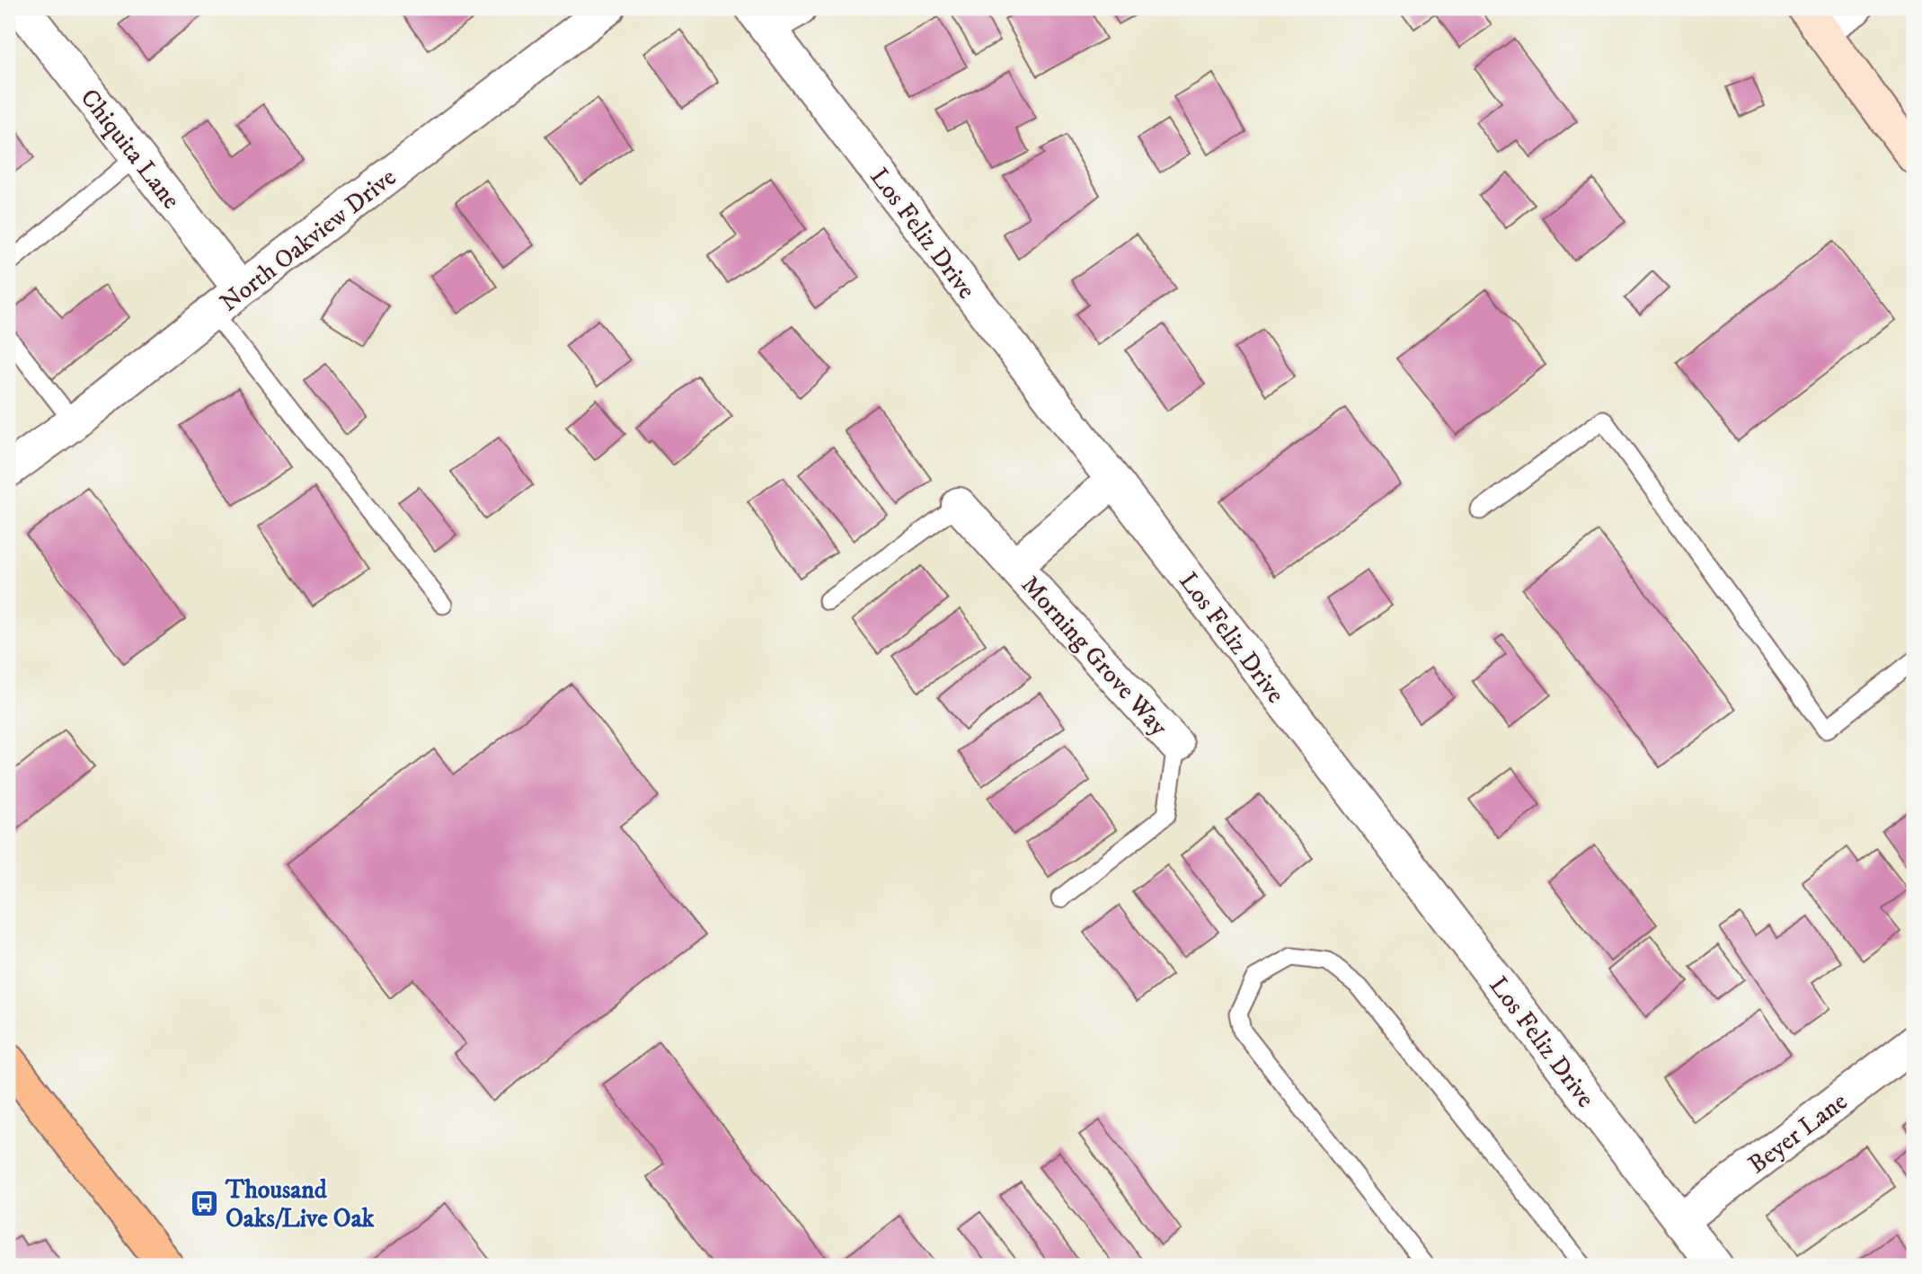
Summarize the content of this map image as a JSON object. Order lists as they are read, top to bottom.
{
  "streets": {
    "street": [
      "Chiquita Lane",
      "Los Feliz Drive",
      "North Oakview Drive",
      "Morning Grove Way",
      "Beyer Lane"
    ]
  },
  "crossings": [
    ["Chiquita Lane", "North Oakview Drive"],
    ["Los Feliz Drive", "Morning Grove Way"],
    ["Los Feliz Drive", "Beyer Lane"]
  ],
  "places": {
    "bus stop": ["Thousand Oaks/Live Oak"]
  }
}
